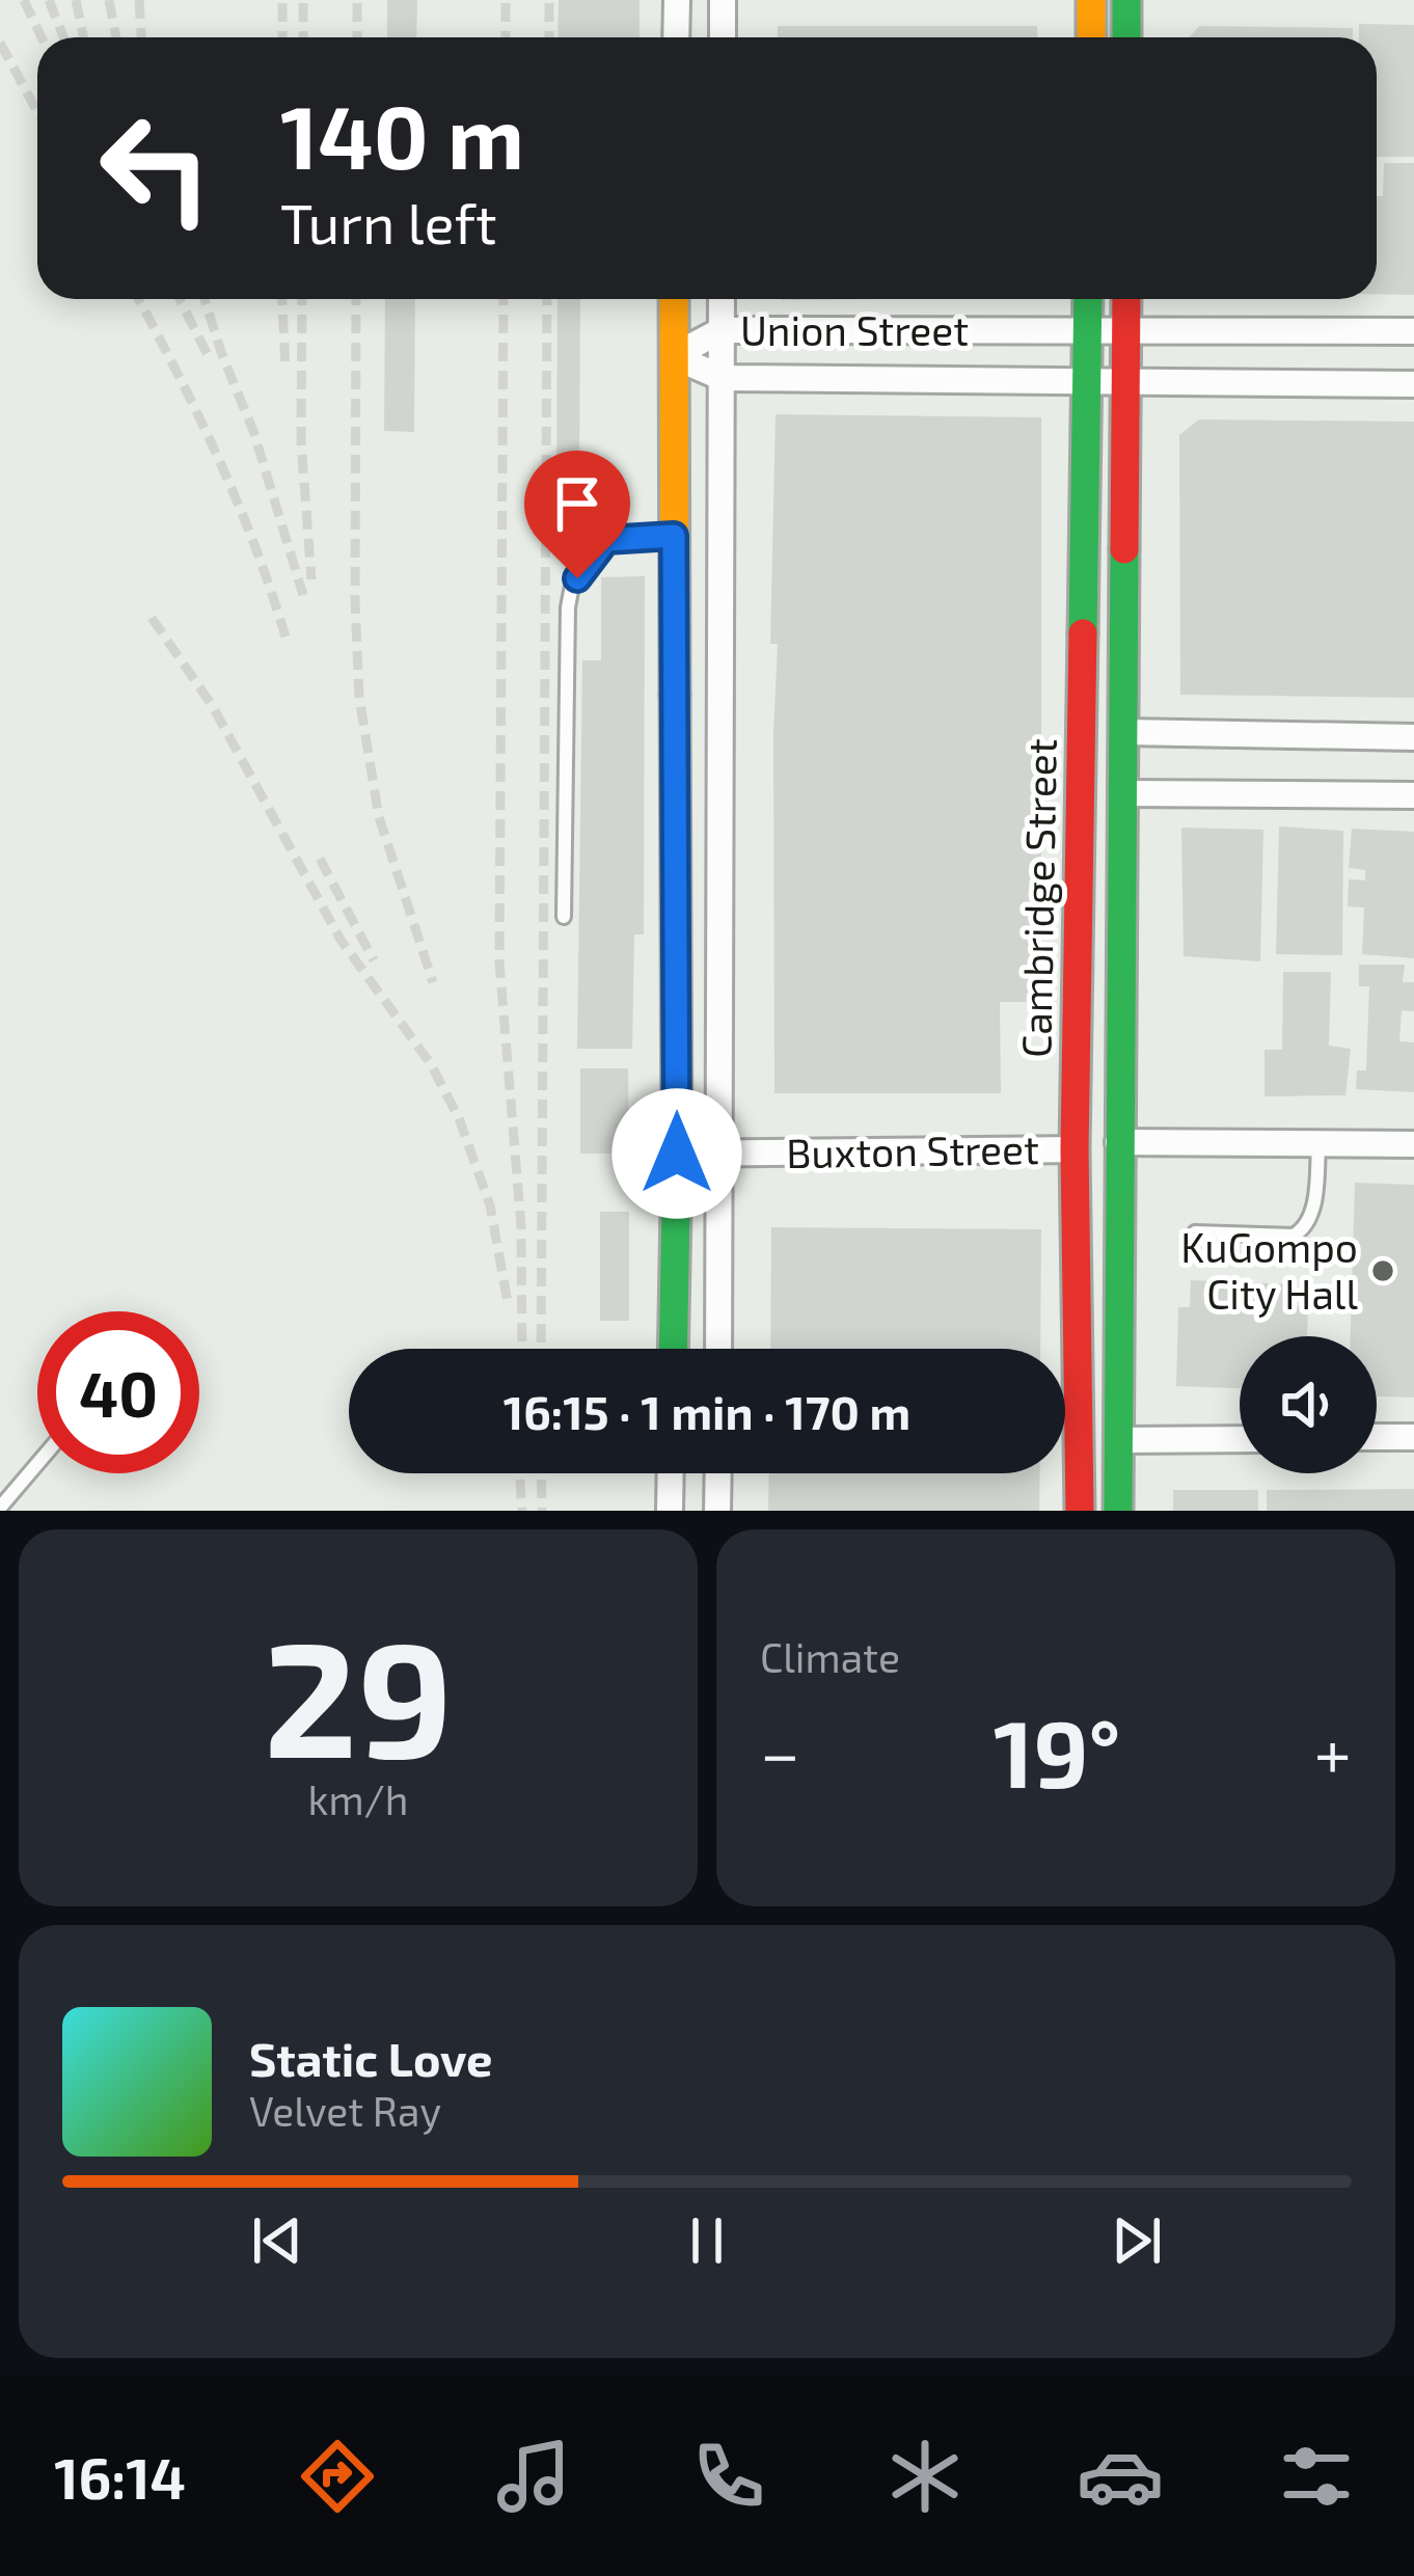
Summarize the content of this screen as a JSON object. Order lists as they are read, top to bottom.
{
  "streets": {
    "street": ["Union Street", "Cambridge Street", "Buxton Street"]
  },
  "crossings": [
    ["Union Street", "Cambridge Street"],
    ["Cambridge Street", "Buxton Street"]
  ],
  "places": ["KuGompo City Hall"],
  "page": {
    "turn": ["140 m", "Turn left"],
    "limit": "40",
    "trip": "16:15 · 1 min · 170 m",
    "tile": [
      ["29", "km/h"],
      "Climate"
    ],
    "heat": ["−", "19°", "+"],
    "song": ["Static Love", "Velvet Ray"],
    "tabs": "16:14"
  }
}
